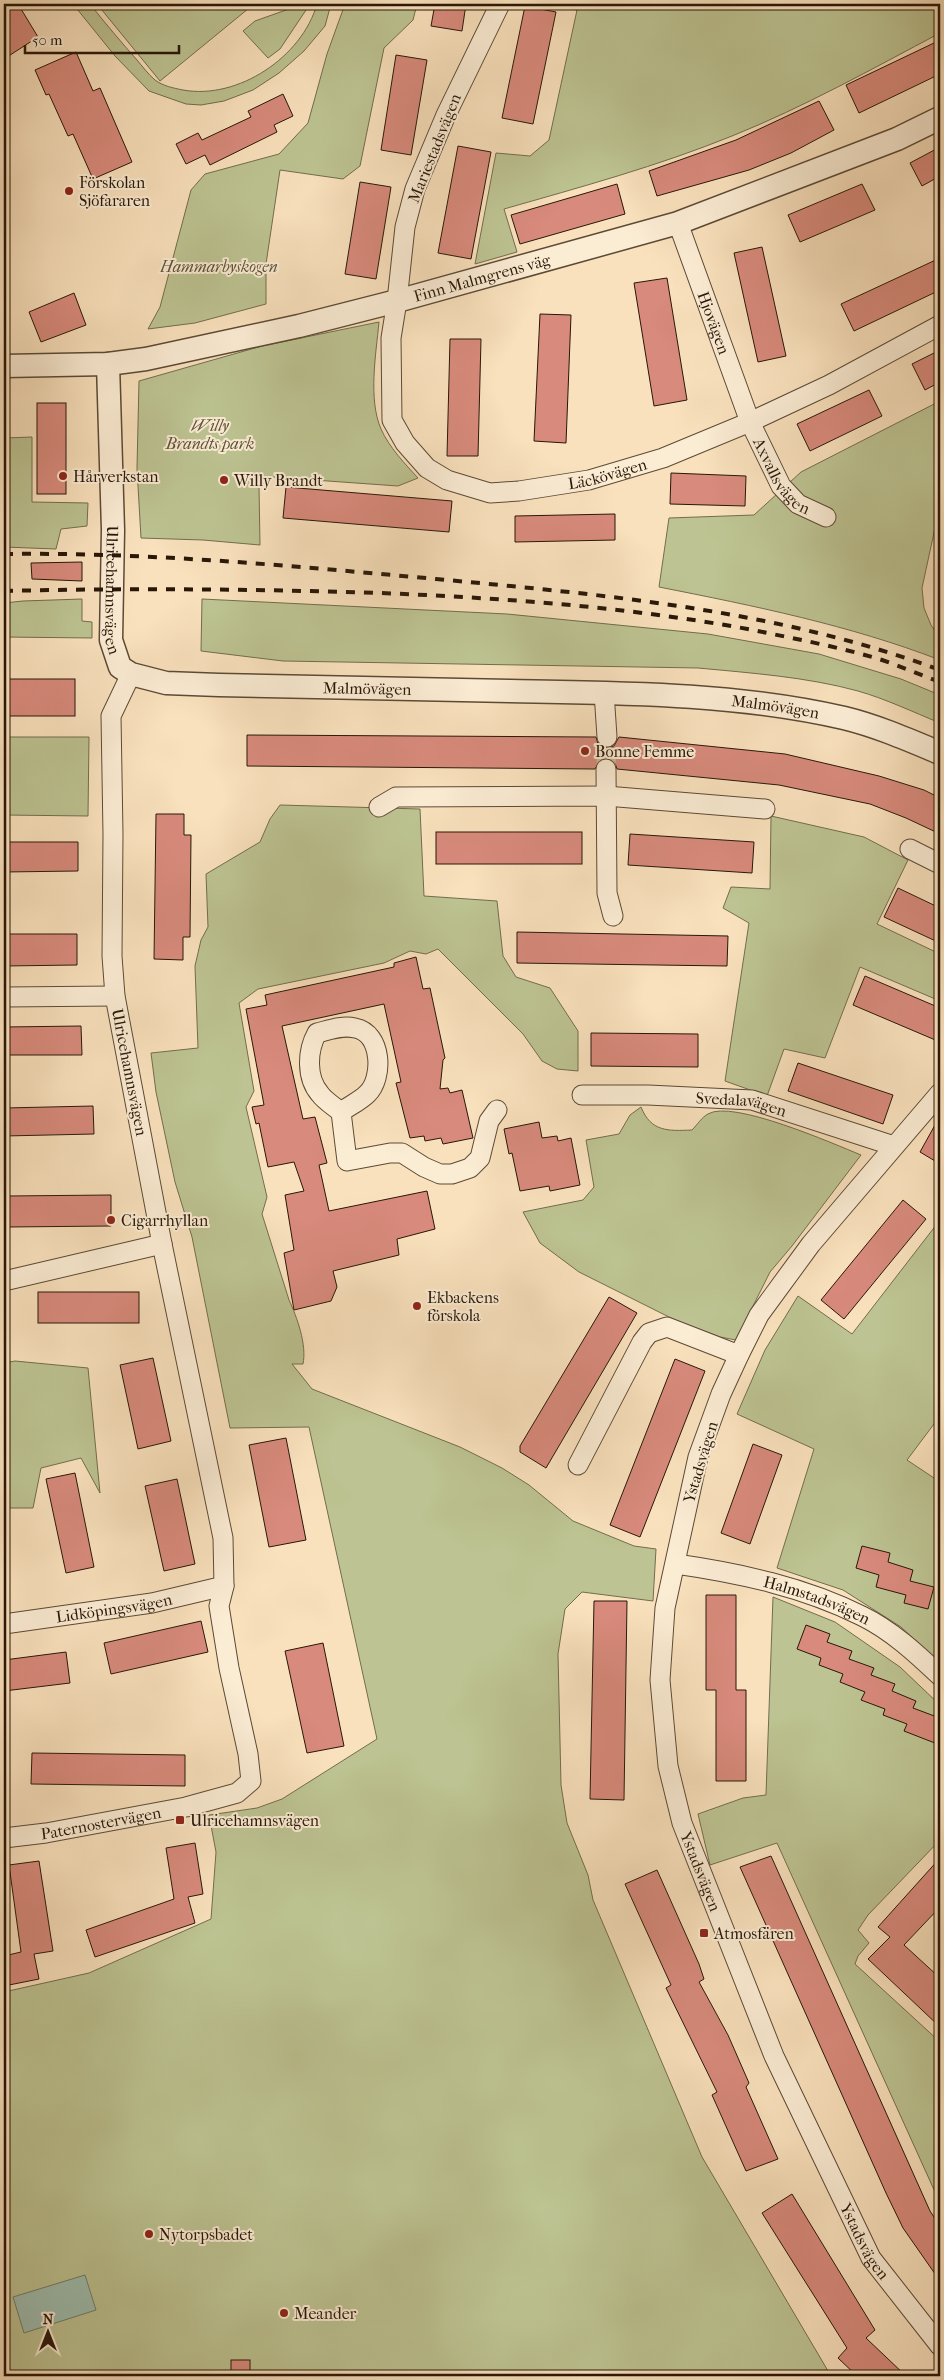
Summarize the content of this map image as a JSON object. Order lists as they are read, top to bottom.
{
  "streets": {
    "street": [
      "Mariestadsvägen",
      "Finn Malmgrens väg",
      "Hjovägen",
      "Axvallsvägen",
      "Läckövägen",
      "Ulricehamnsvägen",
      "Malmövägen",
      "Svedalavägen",
      "Ystadsvägen",
      "Halmstadsvägen",
      "Lidköpingsvägen",
      "Paternostervägen"
    ]
  },
  "crossings": [
    ["Mariestadsvägen", "Finn Malmgrens väg"],
    ["Mariestadsvägen", "Läckövägen"],
    ["Finn Malmgrens väg", "Hjovägen"],
    ["Finn Malmgrens väg", "Läckövägen"],
    ["Finn Malmgrens väg", "Ulricehamnsvägen"],
    ["Hjovägen", "Axvallsvägen"],
    ["Hjovägen", "Läckövägen"],
    ["Axvallsvägen", "Läckövägen"],
    ["Ulricehamnsvägen", "Malmövägen"],
    ["Ulricehamnsvägen", "Lidköpingsvägen"],
    ["Ulricehamnsvägen", "Paternostervägen"],
    ["Svedalavägen", "Ystadsvägen"],
    ["Ystadsvägen", "Halmstadsvägen"]
  ],
  "parks": ["Hammarbyskogen", "Willy Brandts park"],
  "places": {
    "other": [
      "Förskolan Sjöfararen",
      "Hårverkstan",
      "Willy Brandt",
      "Bonne Femme",
      "Cigarrhyllan",
      "Ekbackens förskola",
      "Nytorpsbadet",
      "Meander"
    ],
    "transit": ["Ulricehamnsvägen", "Atmosfären"]
  },
  "scale_bar": "50 m",
  "north": "top"
}
